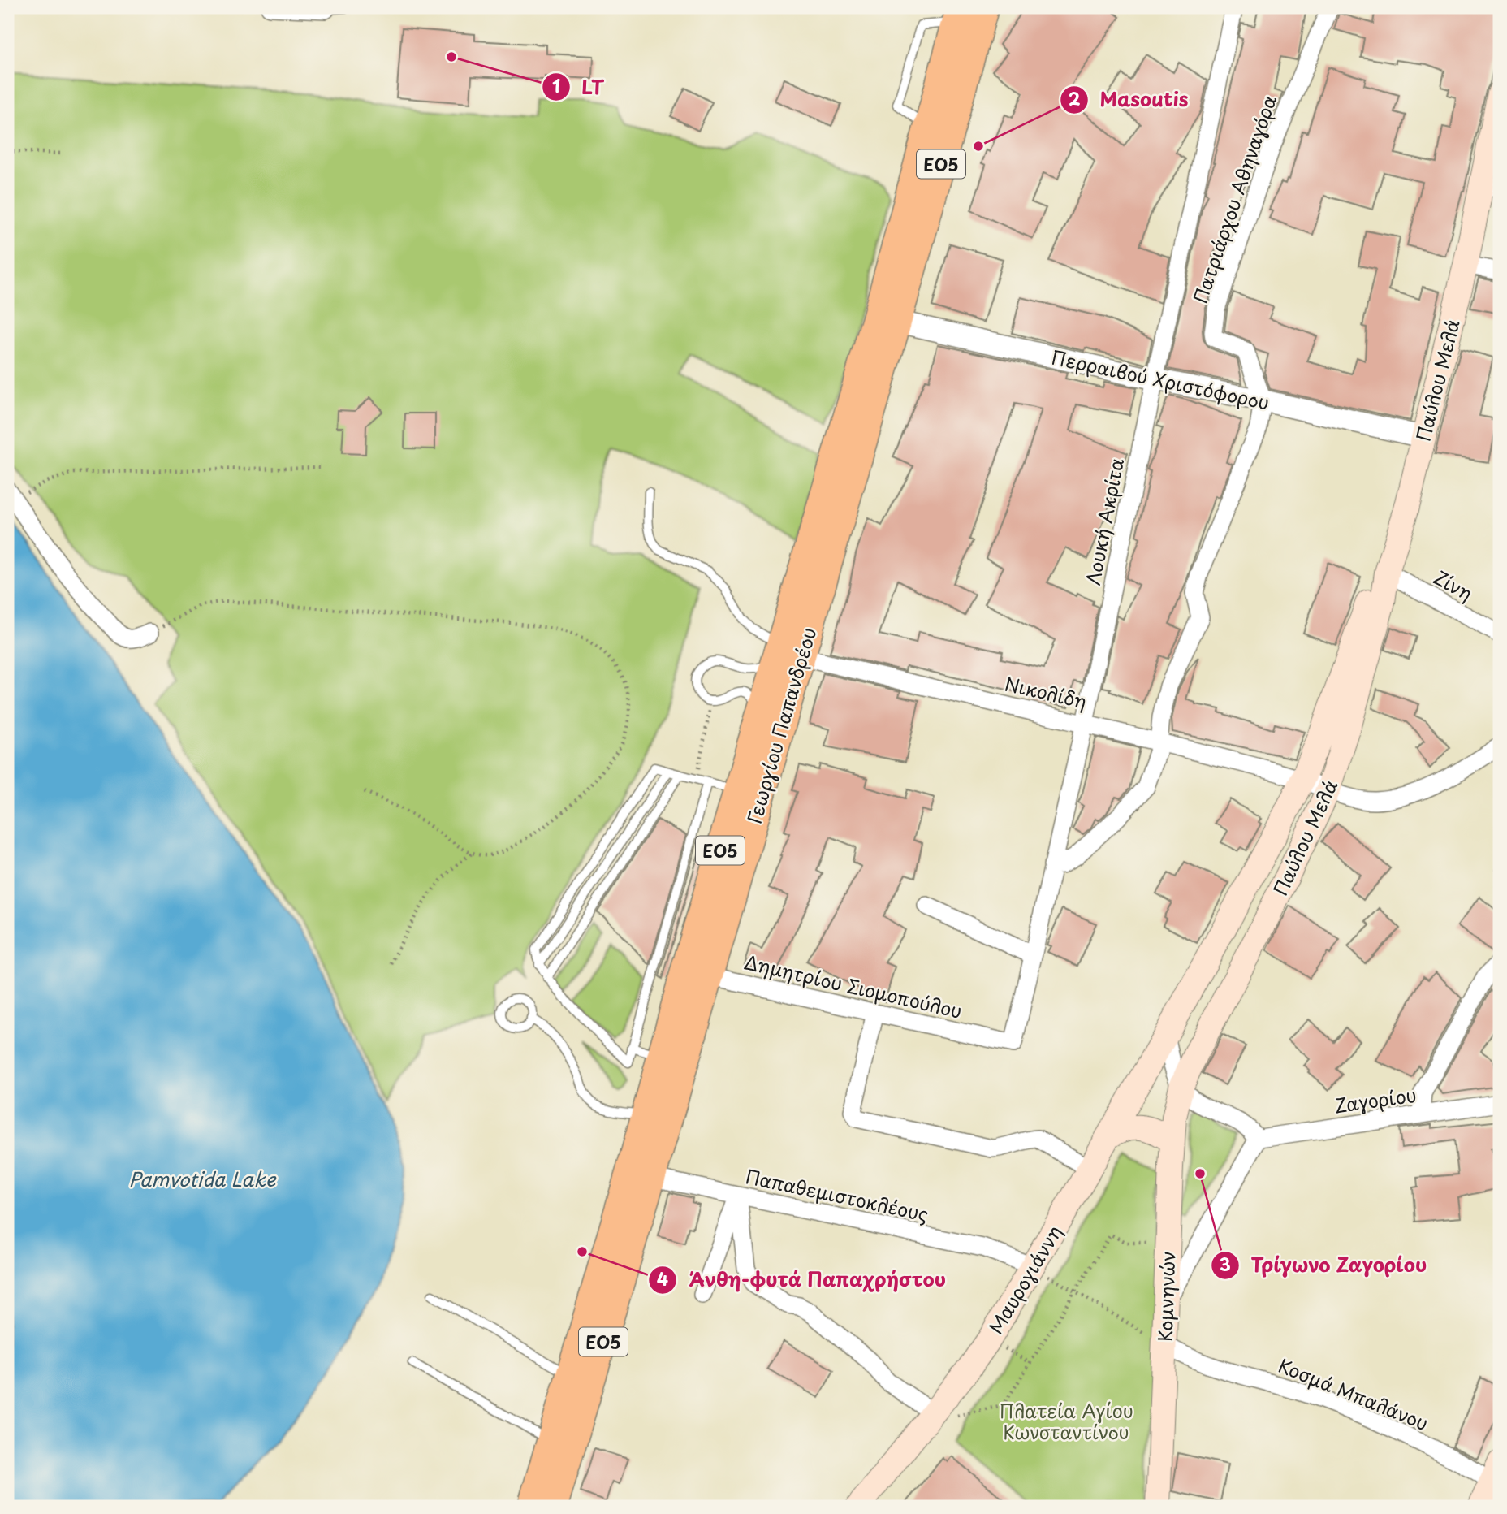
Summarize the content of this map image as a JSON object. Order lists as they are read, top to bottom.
{
  "streets": {
    "main road": [
      "ΕΟ5",
      "Παύλου Μελά",
      "Γεωργίου Παπανδρέου",
      "Μαυρογιάννη",
      "Κομνηνών"
    ],
    "street": [
      "Πατριάρχου Αθηναγόρα",
      "Περραιβού Χριστόφορου",
      "Λουκή Ακρίτα",
      "Ζίνη",
      "Νικολίδη",
      "Δημητρίου Σιομοπούλου",
      "Ζαγορίου",
      "Παπαθεμιστοκλέους",
      "Κοσμά Μπαλάνου"
    ]
  },
  "crossings": [
    ["Πατριάρχου Αθηναγόρα", "Περραιβού Χριστόφορου"],
    ["Πατριάρχου Αθηναγόρα", "Λουκή Ακρίτα"],
    ["Πατριάρχου Αθηναγόρα", "Νικολίδη"],
    ["Περραιβού Χριστόφορου", "Παύλου Μελά"],
    ["Περραιβού Χριστόφορου", "Λουκή Ακρίτα"],
    ["Περραιβού Χριστόφορου", "Γεωργίου Παπανδρέου"],
    ["Παύλου Μελά", "Ζίνη"],
    ["Παύλου Μελά", "Νικολίδη"],
    ["Παύλου Μελά", "Μαυρογιάννη"],
    ["Παύλου Μελά", "Κομνηνών"],
    ["Λουκή Ακρίτα", "Νικολίδη"],
    ["Λουκή Ακρίτα", "Δημητρίου Σιομοπούλου"],
    ["Νικολίδη", "Γεωργίου Παπανδρέου"],
    ["Γεωργίου Παπανδρέου", "Δημητρίου Σιομοπούλου"],
    ["Γεωργίου Παπανδρέου", "Παπαθεμιστοκλέους"],
    ["Παπαθεμιστοκλέους", "Μαυρογιάννη"],
    ["Κομνηνών", "Κοσμά Μπαλάνου"]
  ],
  "water": ["Pamvotida Lake"],
  "parks": ["Πλατεία Αγίου Κωνσταντίνου"],
  "places": [
    "LT",
    "Masoutis",
    "Τρίγωνο Ζαγορίου",
    "Άνθη-φυτά Παπαχρήστου"
  ]
}
